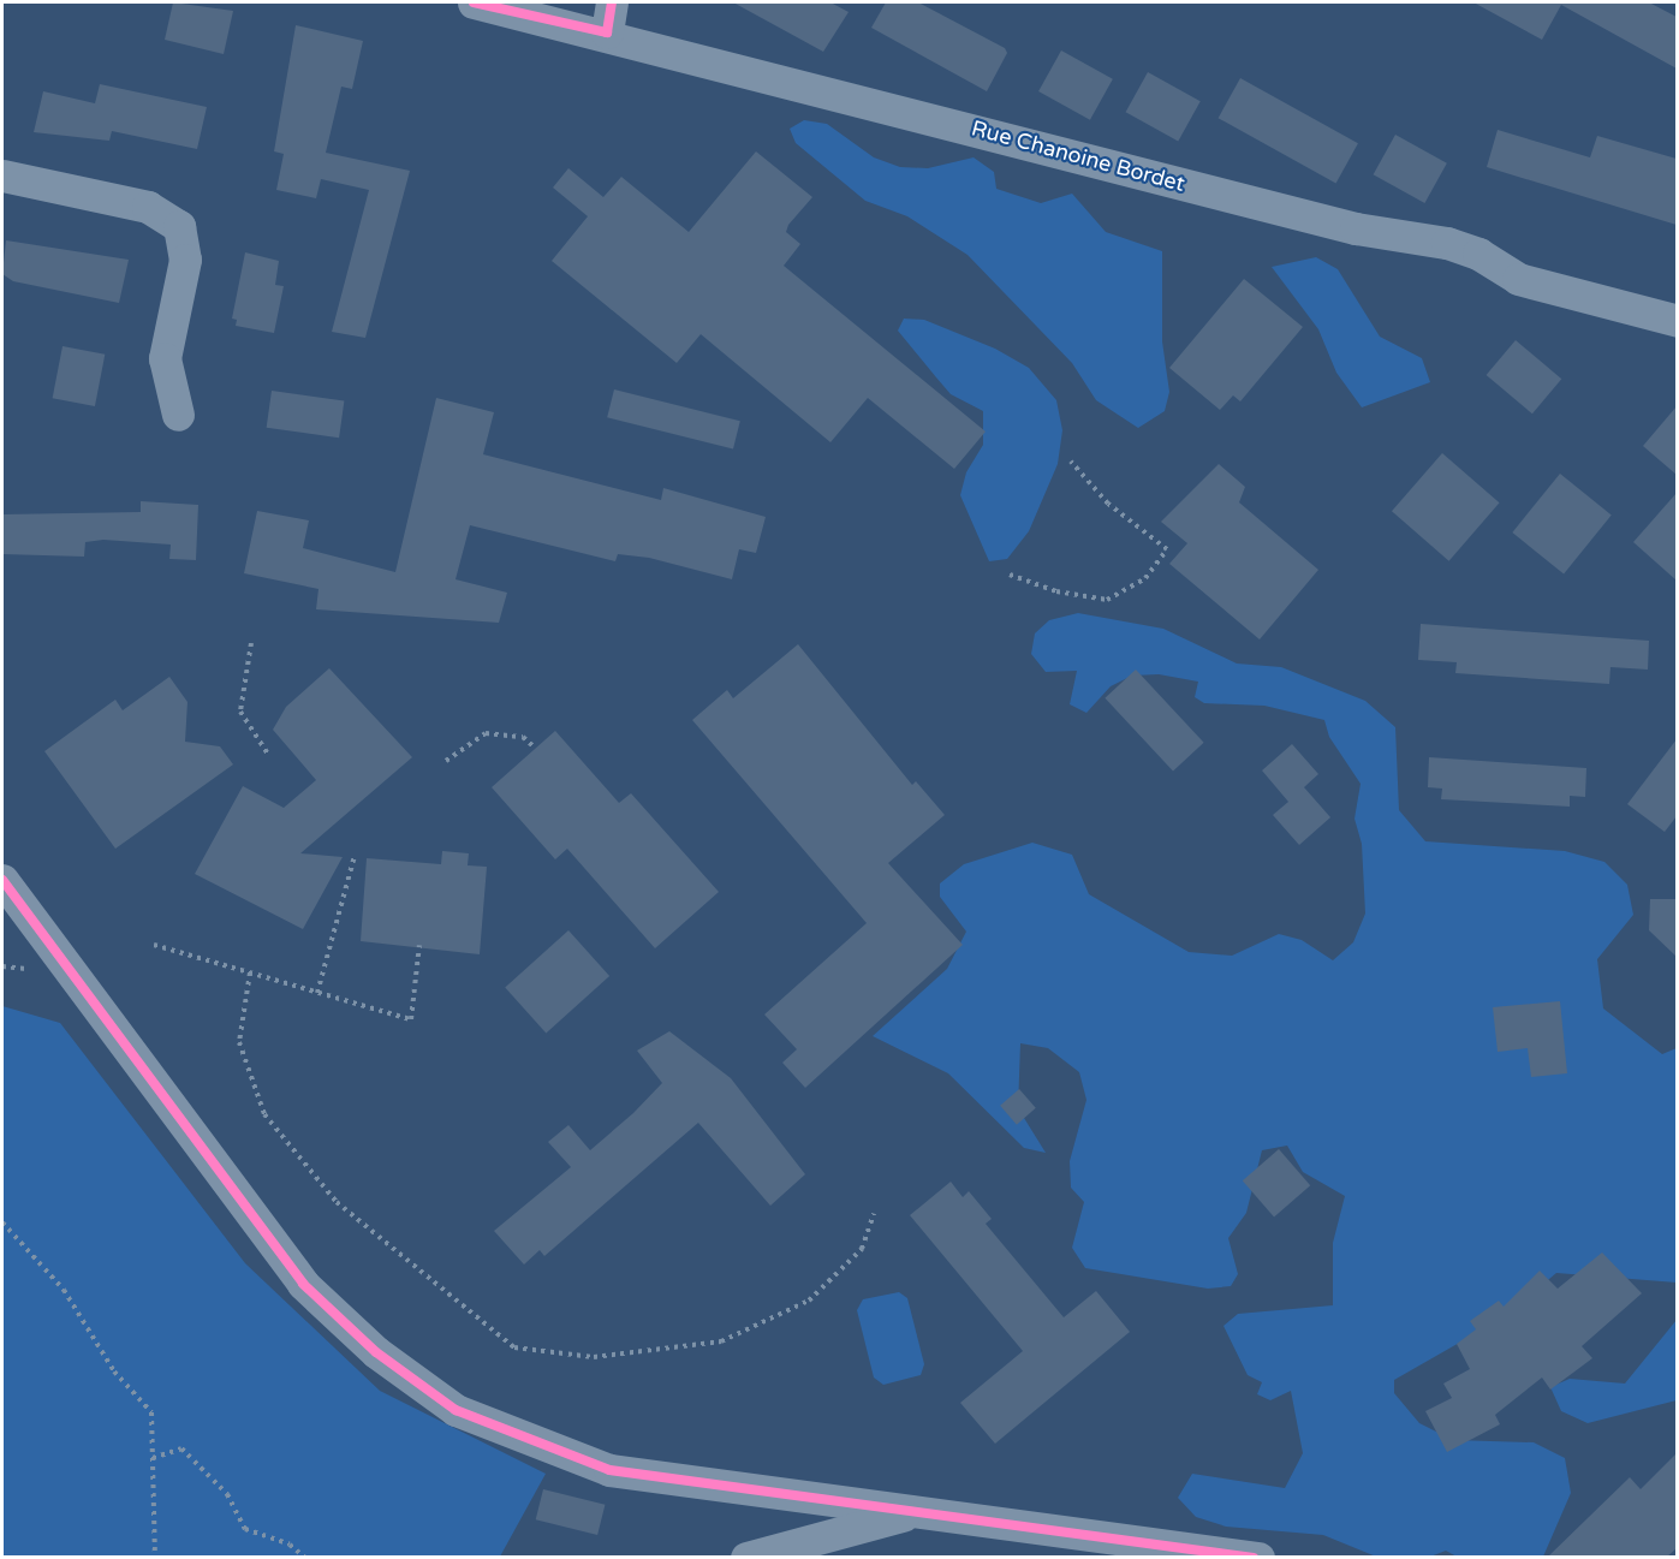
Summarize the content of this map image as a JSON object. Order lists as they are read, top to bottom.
{
  "streets": {
    "street": ["Rue Chanoine Bordet"]
  }
}
